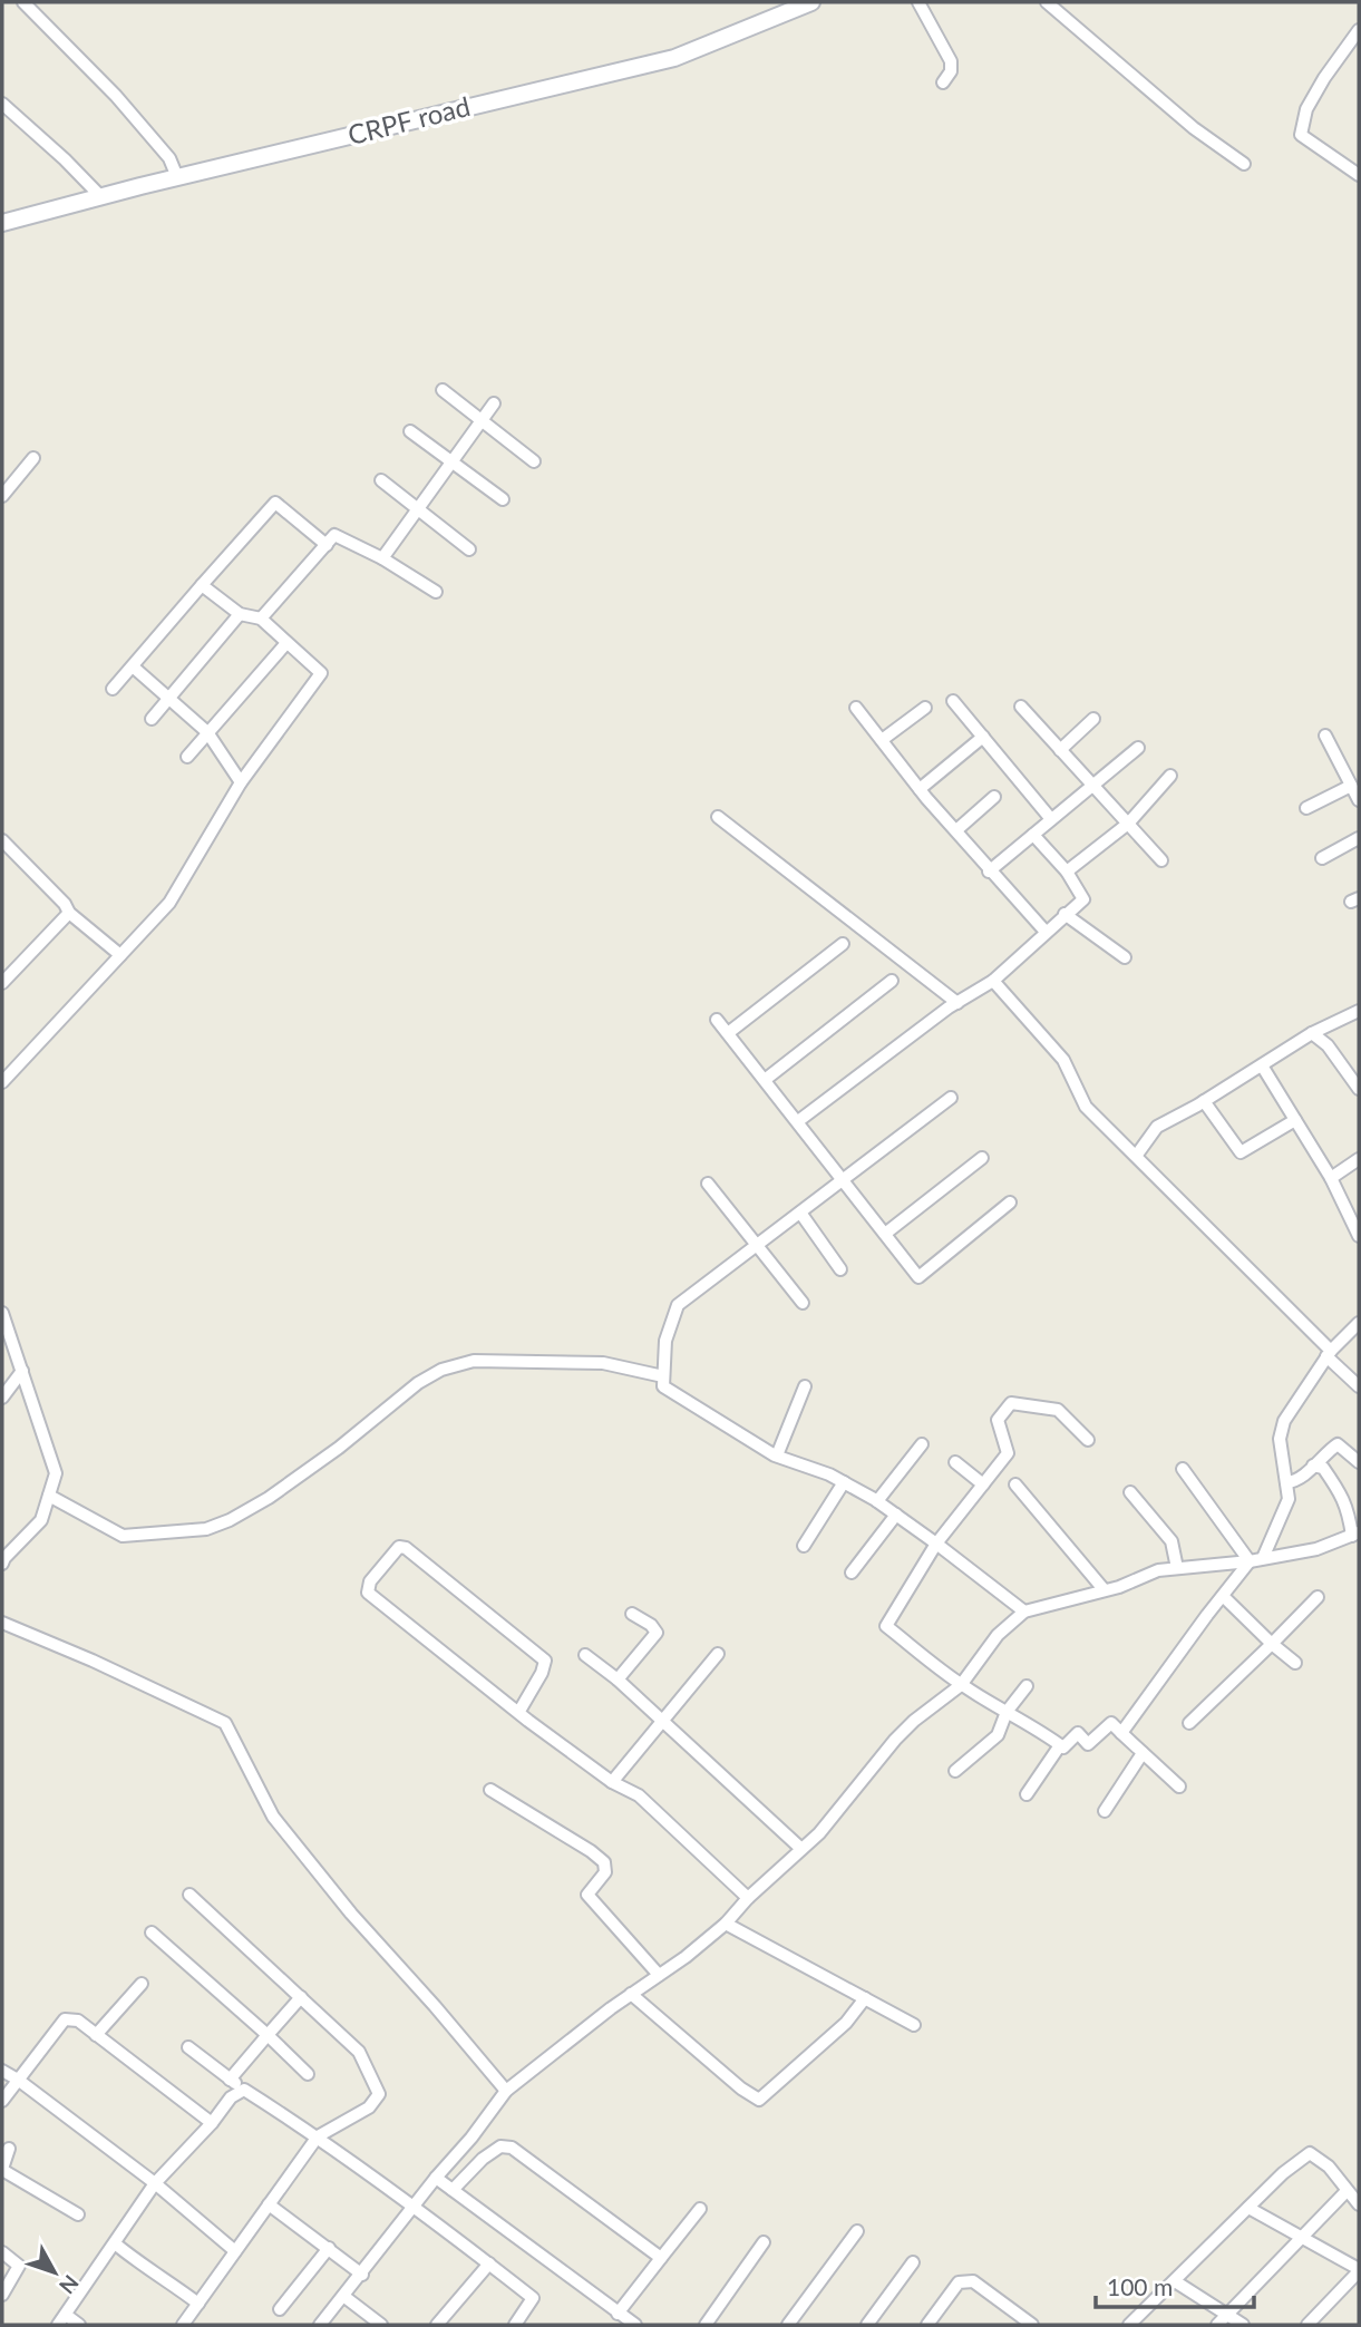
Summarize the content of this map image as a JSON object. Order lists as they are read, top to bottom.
{
  "streets": {
    "street": ["CRPF road"]
  },
  "scale_bar": "100 m",
  "north": "bottom right"
}
